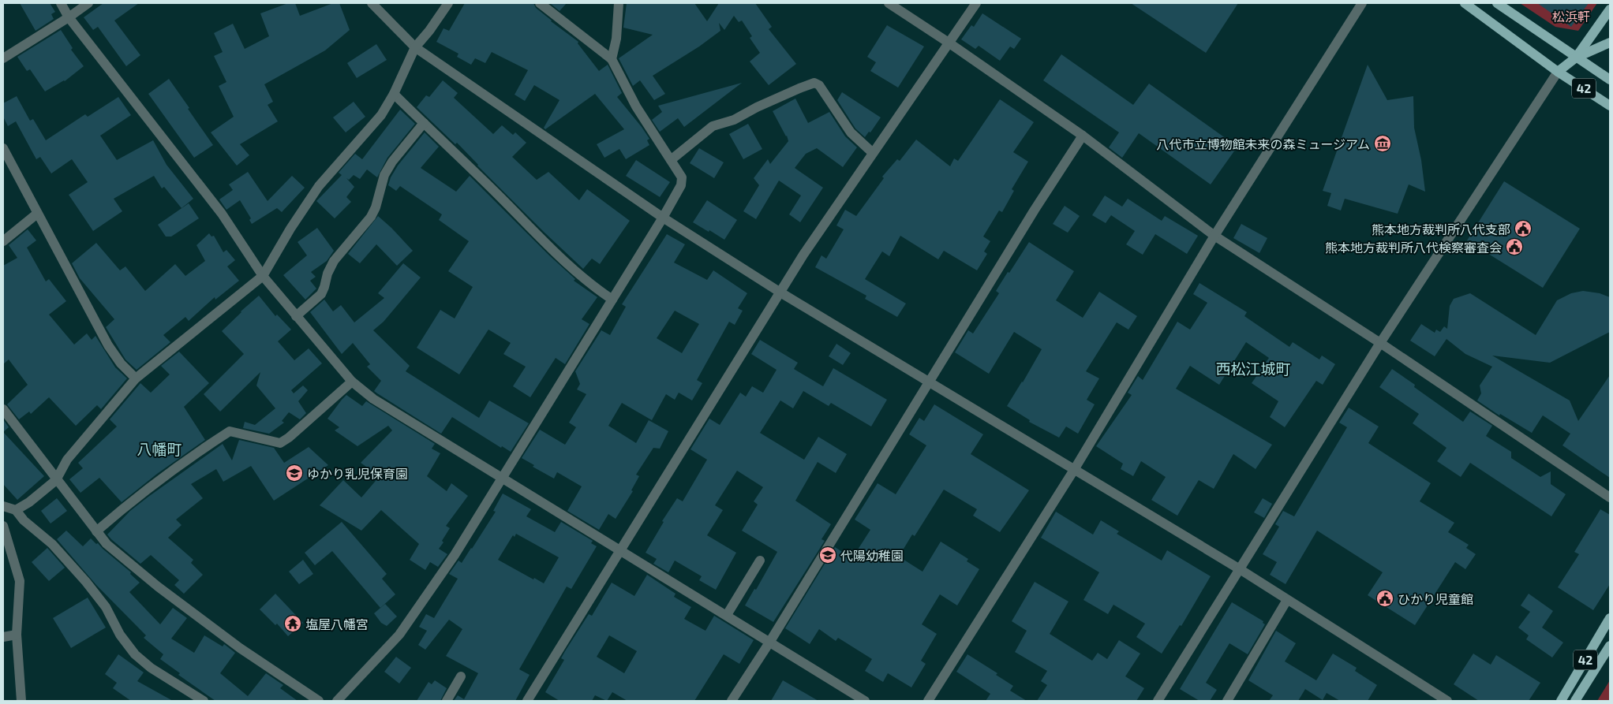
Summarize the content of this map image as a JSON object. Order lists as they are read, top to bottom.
{
  "streets": {
    "main road": ["42"]
  },
  "districts": ["西松江城町", "八幡町"],
  "parks": ["松浜軒"],
  "places": {
    "museum": ["八代市立博物館未来の森ミュージアム"],
    "public building": ["熊本地方裁判所八代支部", "熊本地方裁判所八代検察審査会", "ひかり児童館"],
    "school or university": ["ゆかり乳児保育園", "代陽幼稚園"],
    "temple": ["塩屋八幡宮"]
  }
}
